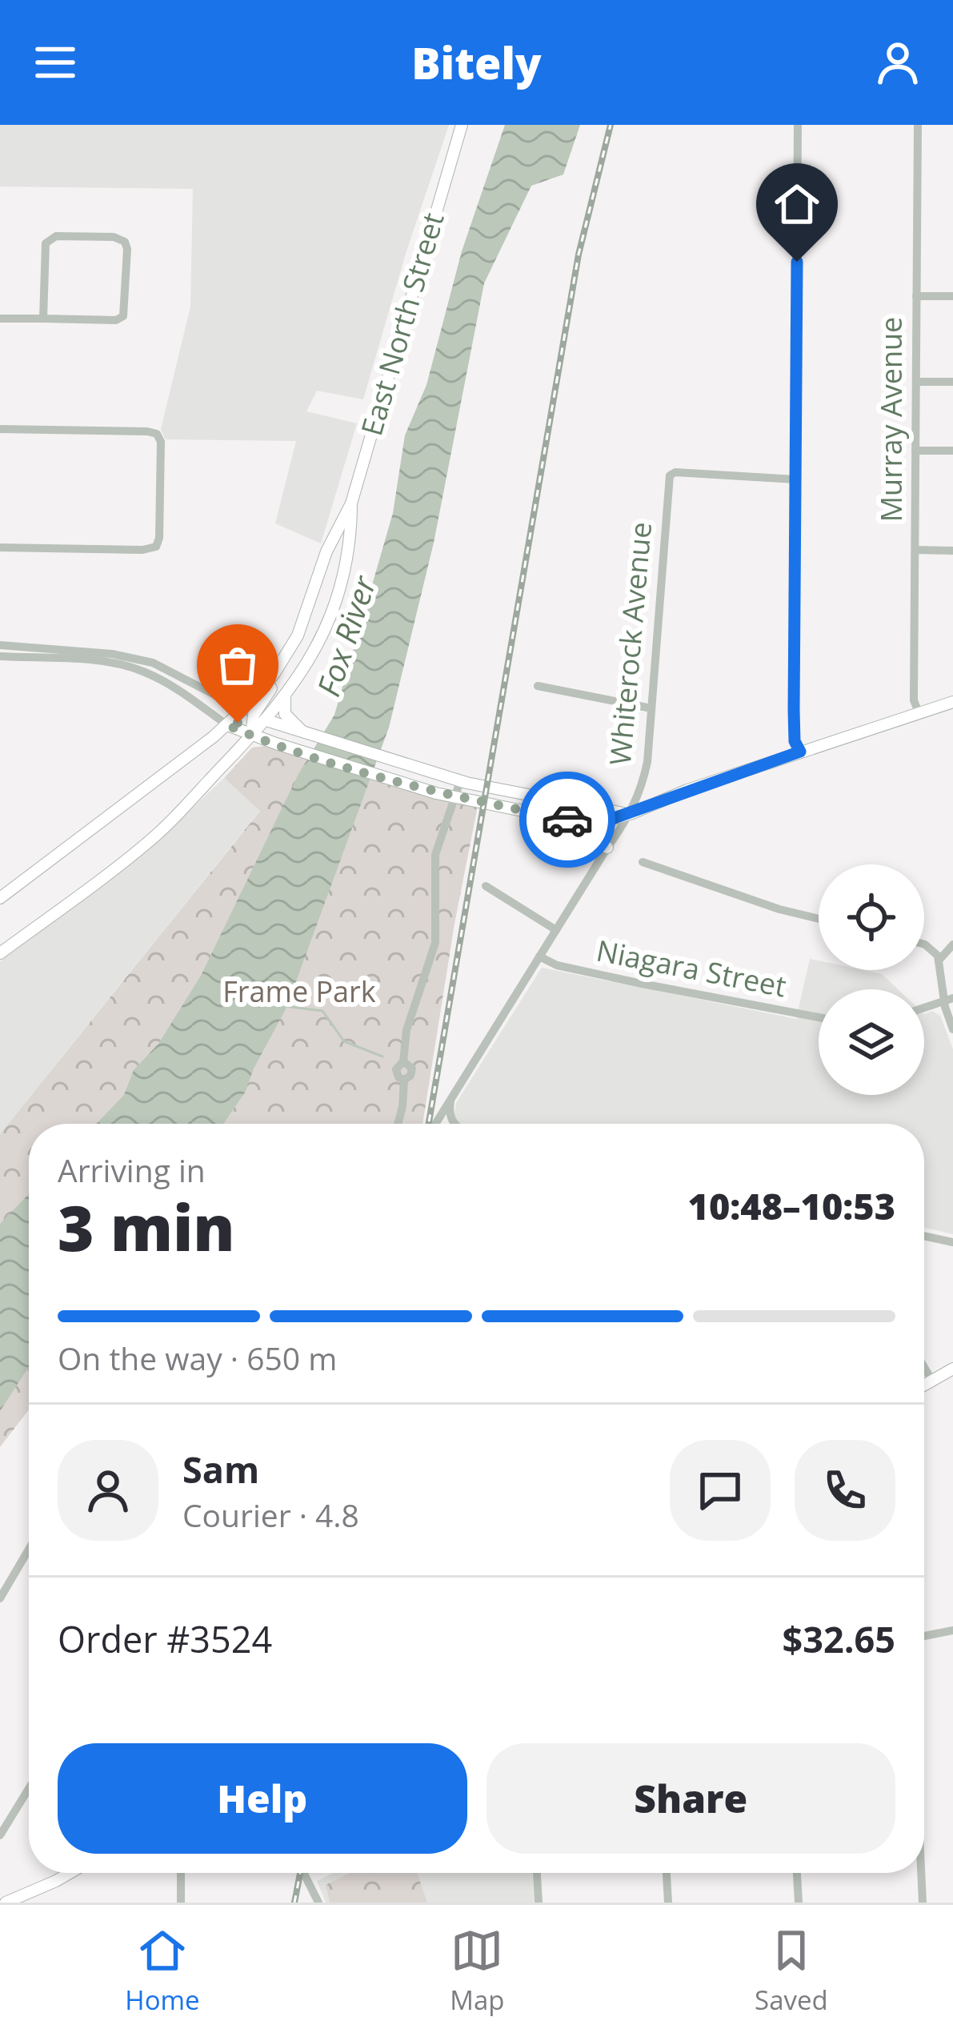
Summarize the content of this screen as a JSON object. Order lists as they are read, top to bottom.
{
  "streets": {
    "main road": ["East North Street"],
    "street": ["Murray Avenue", "Whiterock Avenue", "Niagara Street"]
  },
  "crossings": [
    ["Whiterock Avenue", "Niagara Street"]
  ],
  "water": ["Fox River"],
  "parks": ["Frame Park"],
  "page": {
    "header": "Bitely",
    "heading": ["3 min", "Arriving in", "10:48–10:53"],
    "panel": [
      "Sam",
      "Courier · 4.8",
      "Order #3524",
      "$32.65"
    ],
    "bar": "On the way · 650 m",
    "buttons": ["Help", "Share"],
    "tabs": ["Home", "Map", "Saved"]
  }
}
